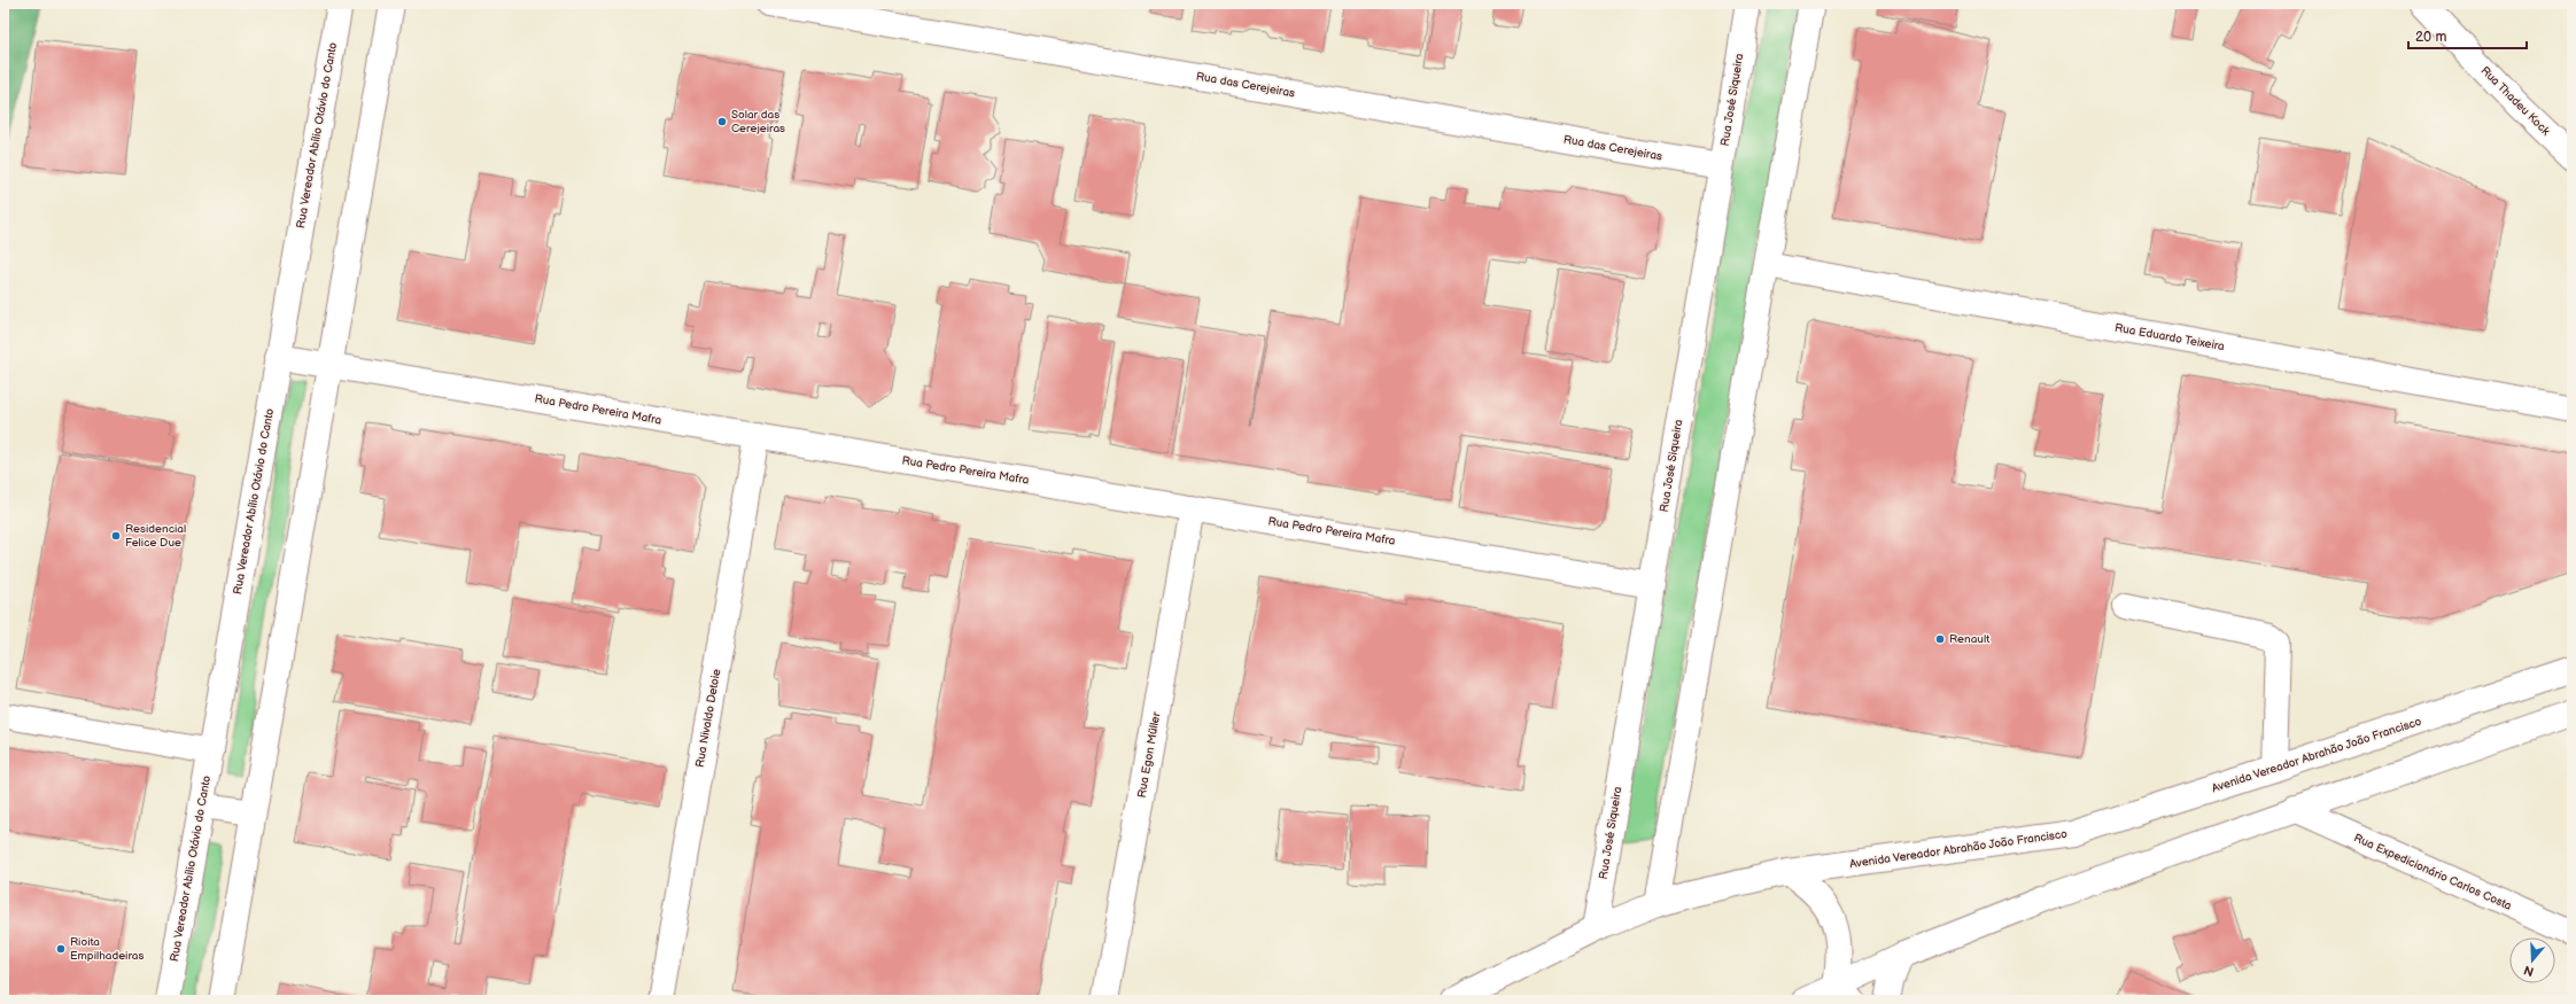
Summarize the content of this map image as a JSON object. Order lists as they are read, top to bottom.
{
  "streets": {
    "street": [
      "Rua das Cerejeiras",
      "Rua José Siqueira",
      "Rua Thadeu Kock",
      "Rua Vereador Abílio Otávio do Canto",
      "Rua Eduardo Teixeira",
      "Rua Pedro Pereira Mafra",
      "Rua Nivaldo Detoie",
      "Rua Egon Müller",
      "Avenida Vereador Abrahão João Francisco",
      "Rua Expedicionário Carlos Costa"
    ]
  },
  "crossings": [
    ["Rua das Cerejeiras", "Rua José Siqueira"],
    ["Rua José Siqueira", "Rua Pedro Pereira Mafra"],
    ["Rua José Siqueira", "Avenida Vereador Abrahão João Francisco"],
    ["Rua Vereador Abílio Otávio do Canto", "Rua Pedro Pereira Mafra"],
    ["Rua Pedro Pereira Mafra", "Rua Nivaldo Detoie"],
    ["Rua Pedro Pereira Mafra", "Rua Egon Müller"]
  ],
  "places": [
    "Solar das Cerejeiras",
    "Residencial Felice Due",
    "Renault",
    "Rioita Empilhadeiras"
  ],
  "scale_bar": "20 m",
  "north": "bottom"
}
